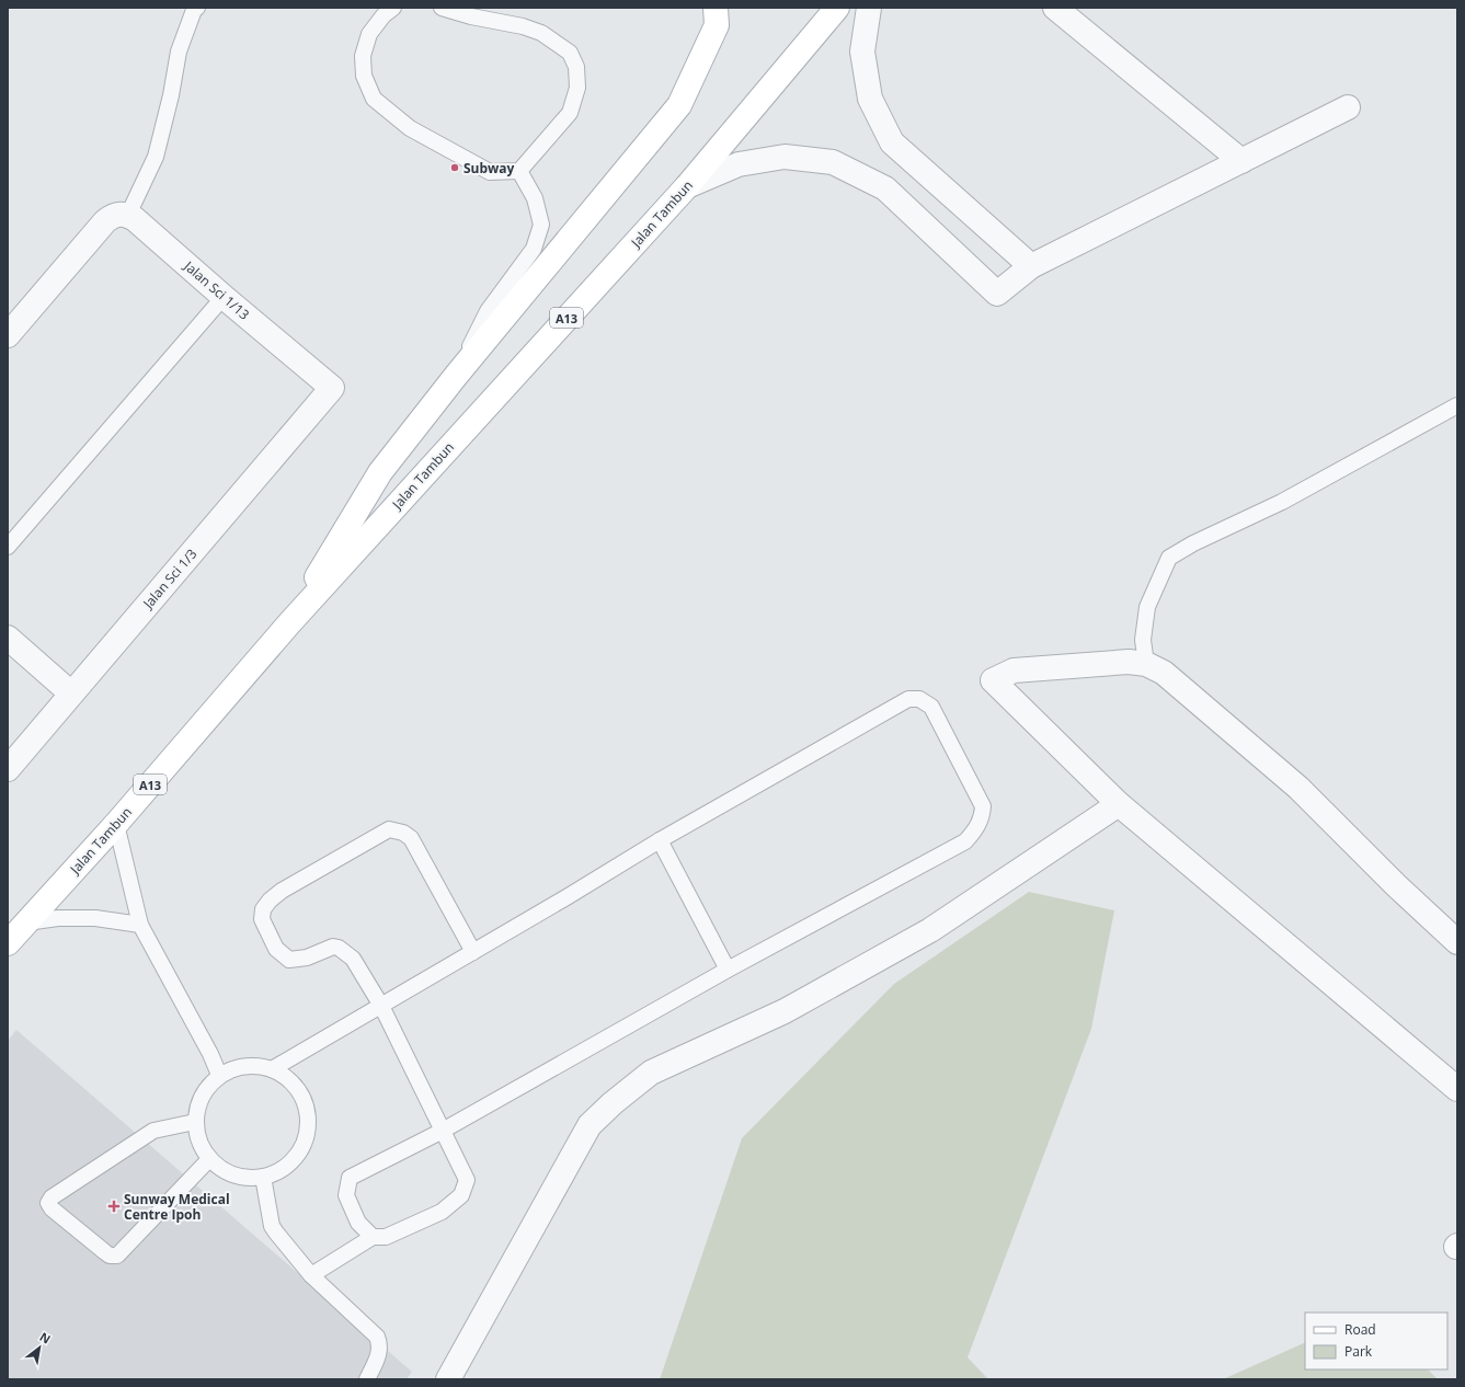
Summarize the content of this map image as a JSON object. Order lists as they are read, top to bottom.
{
  "streets": {
    "main road": ["Jalan Tambun", "A13"],
    "street": ["Jalan Sci 1/13", "Jalan Sci 1/3"]
  },
  "crossings": [
    ["Jalan Sci 1/13", "Jalan Sci 1/3"]
  ],
  "places": {
    "other": ["Subway"],
    "health": ["Sunway Medical Centre Ipoh"]
  },
  "legend": ["Road", "Park"],
  "north": "top right"
}
